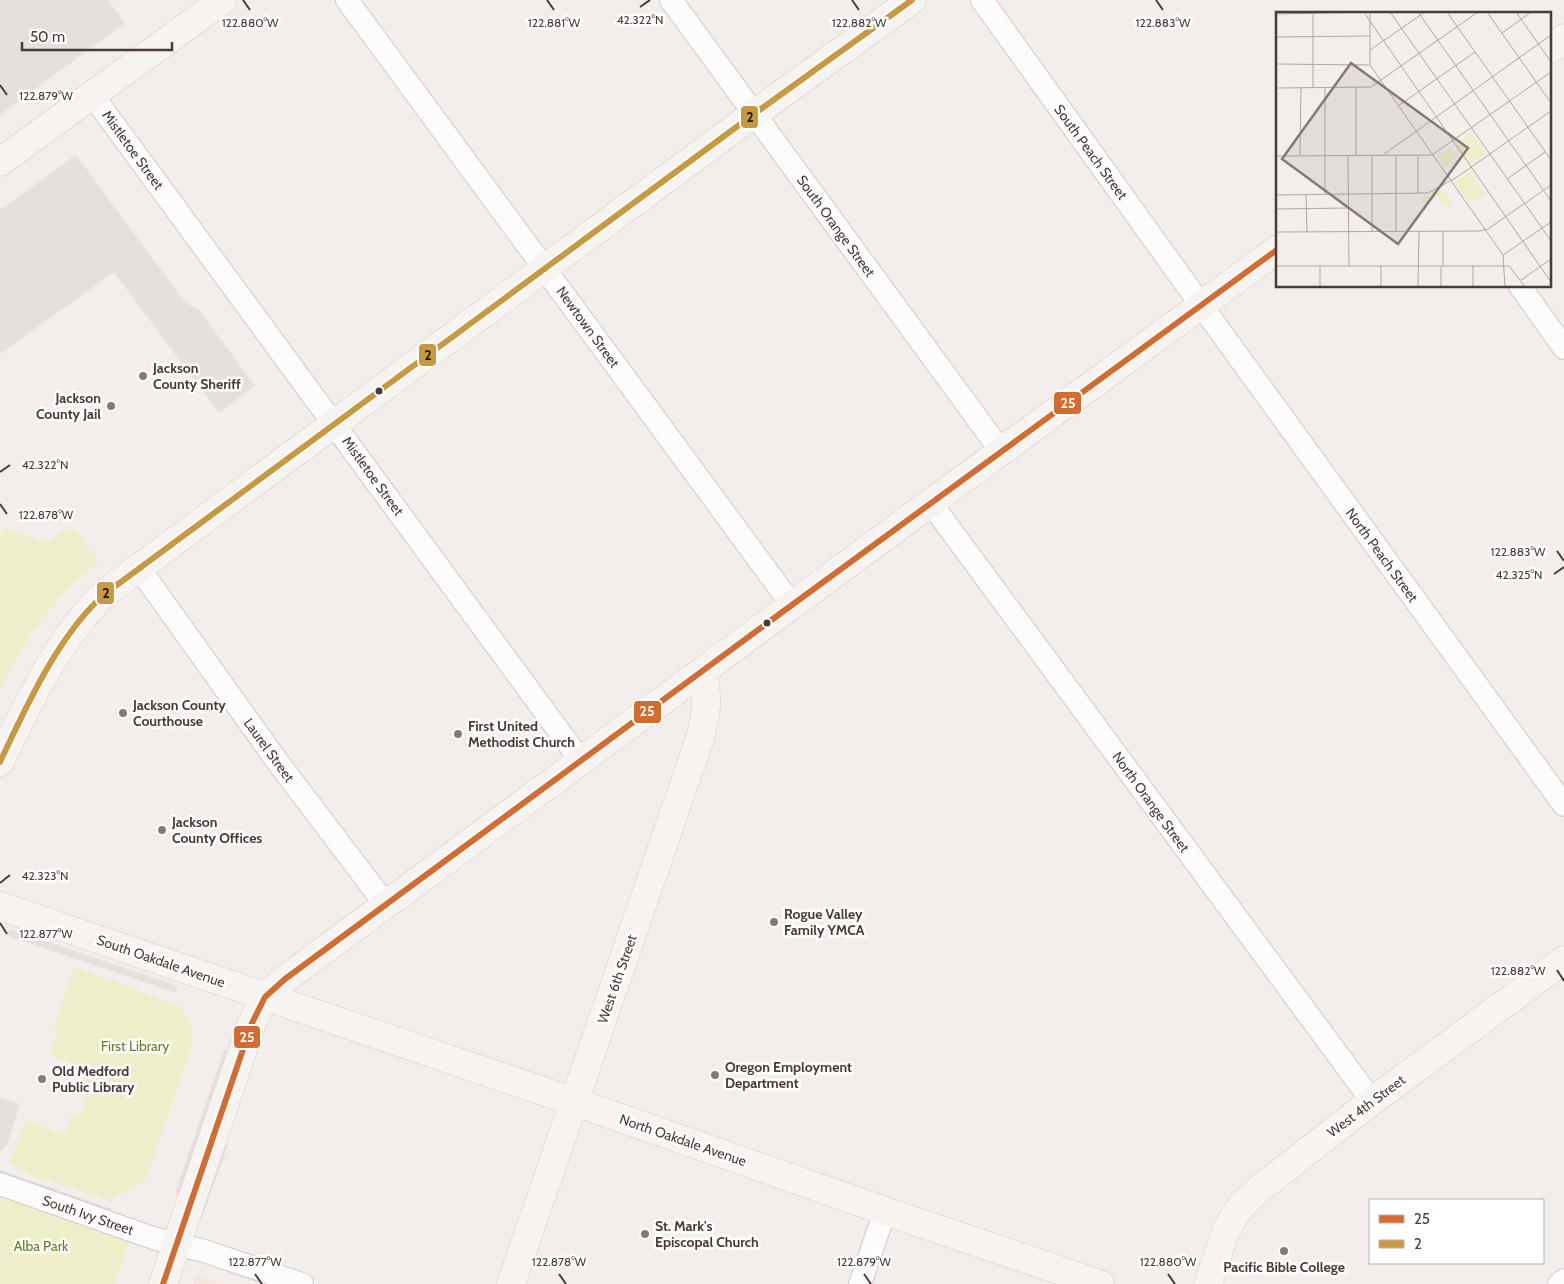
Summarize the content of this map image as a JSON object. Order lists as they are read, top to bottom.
{
  "streets": {
    "main road": [
      "South Oakdale Avenue",
      "West 6th Street",
      "West 4th Street",
      "North Oakdale Avenue"
    ],
    "street": [
      "Mistletoe Street",
      "South Peach Street",
      "South Orange Street",
      "Newtown Street",
      "North Peach Street",
      "Laurel Street",
      "North Orange Street",
      "South Ivy Street"
    ]
  },
  "crossings": [
    ["South Peach Street", "North Peach Street"],
    ["North Orange Street", "West 4th Street"],
    ["South Oakdale Avenue", "North Oakdale Avenue"],
    ["West 6th Street", "North Oakdale Avenue"]
  ],
  "parks": ["First Library", "Alba Park"],
  "places": [
    "Jackson County Sheriff",
    "Jackson County Jail",
    "Jackson County Courthouse",
    "First United Methodist Church",
    "Jackson County Offices",
    "Rogue Valley Family YMCA",
    "Oregon Employment Department",
    "Old Medford Public Library",
    "St. Mark's Episcopal Church",
    "Pacific Bible College"
  ],
  "lines": ["transit line 2", "transit line 25"],
  "legend": ["25", "2"],
  "scale_bar": "50 m",
  "coordinates": [
    "42.322°N",
    "122.880°W",
    "122.881°W",
    "122.882°W",
    "122.883°W",
    "122.879°W",
    "122.878°W",
    "42.325°N",
    "42.323°N",
    "122.877°W"
  ]
}
